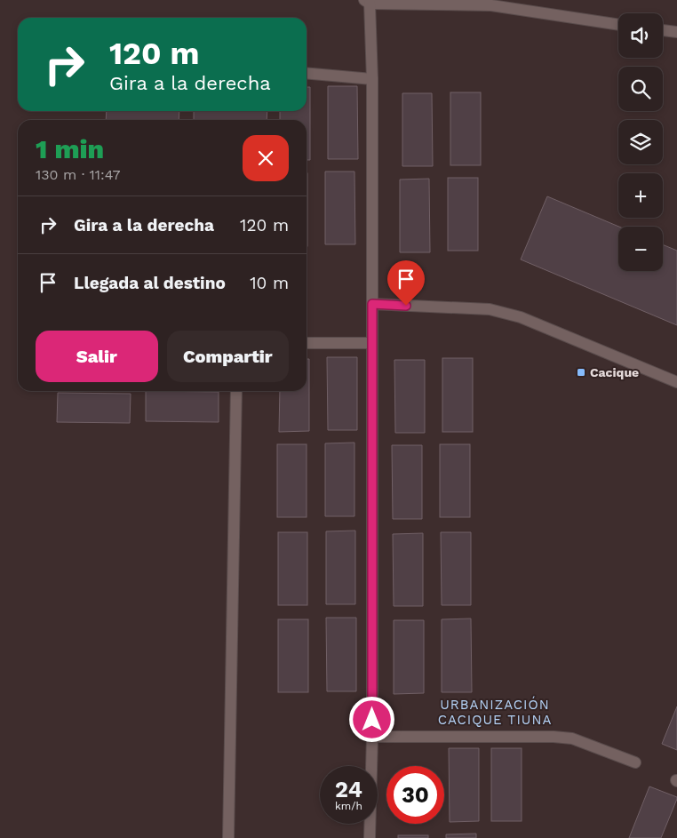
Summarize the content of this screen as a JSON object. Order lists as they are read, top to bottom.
{
  "districts": ["URBANIZACIÓN CACIQUE TIUNA"],
  "places": {
    "transit": ["Cacique"]
  },
  "page": {
    "map_buttons": ["+", "−"],
    "turn": ["120 m", "Gira a la derecha"],
    "heading": ["1 min", "130 m · 11:47"],
    "list": [
      {
        "name": "Gira a la derecha",
        "value": "120 m"
      },
      {
        "name": "Llegada al destino",
        "value": "10 m"
      }
    ],
    "buttons": ["Salir", "Compartir"],
    "speed": "24 km/h",
    "limit": "30"
  }
}
